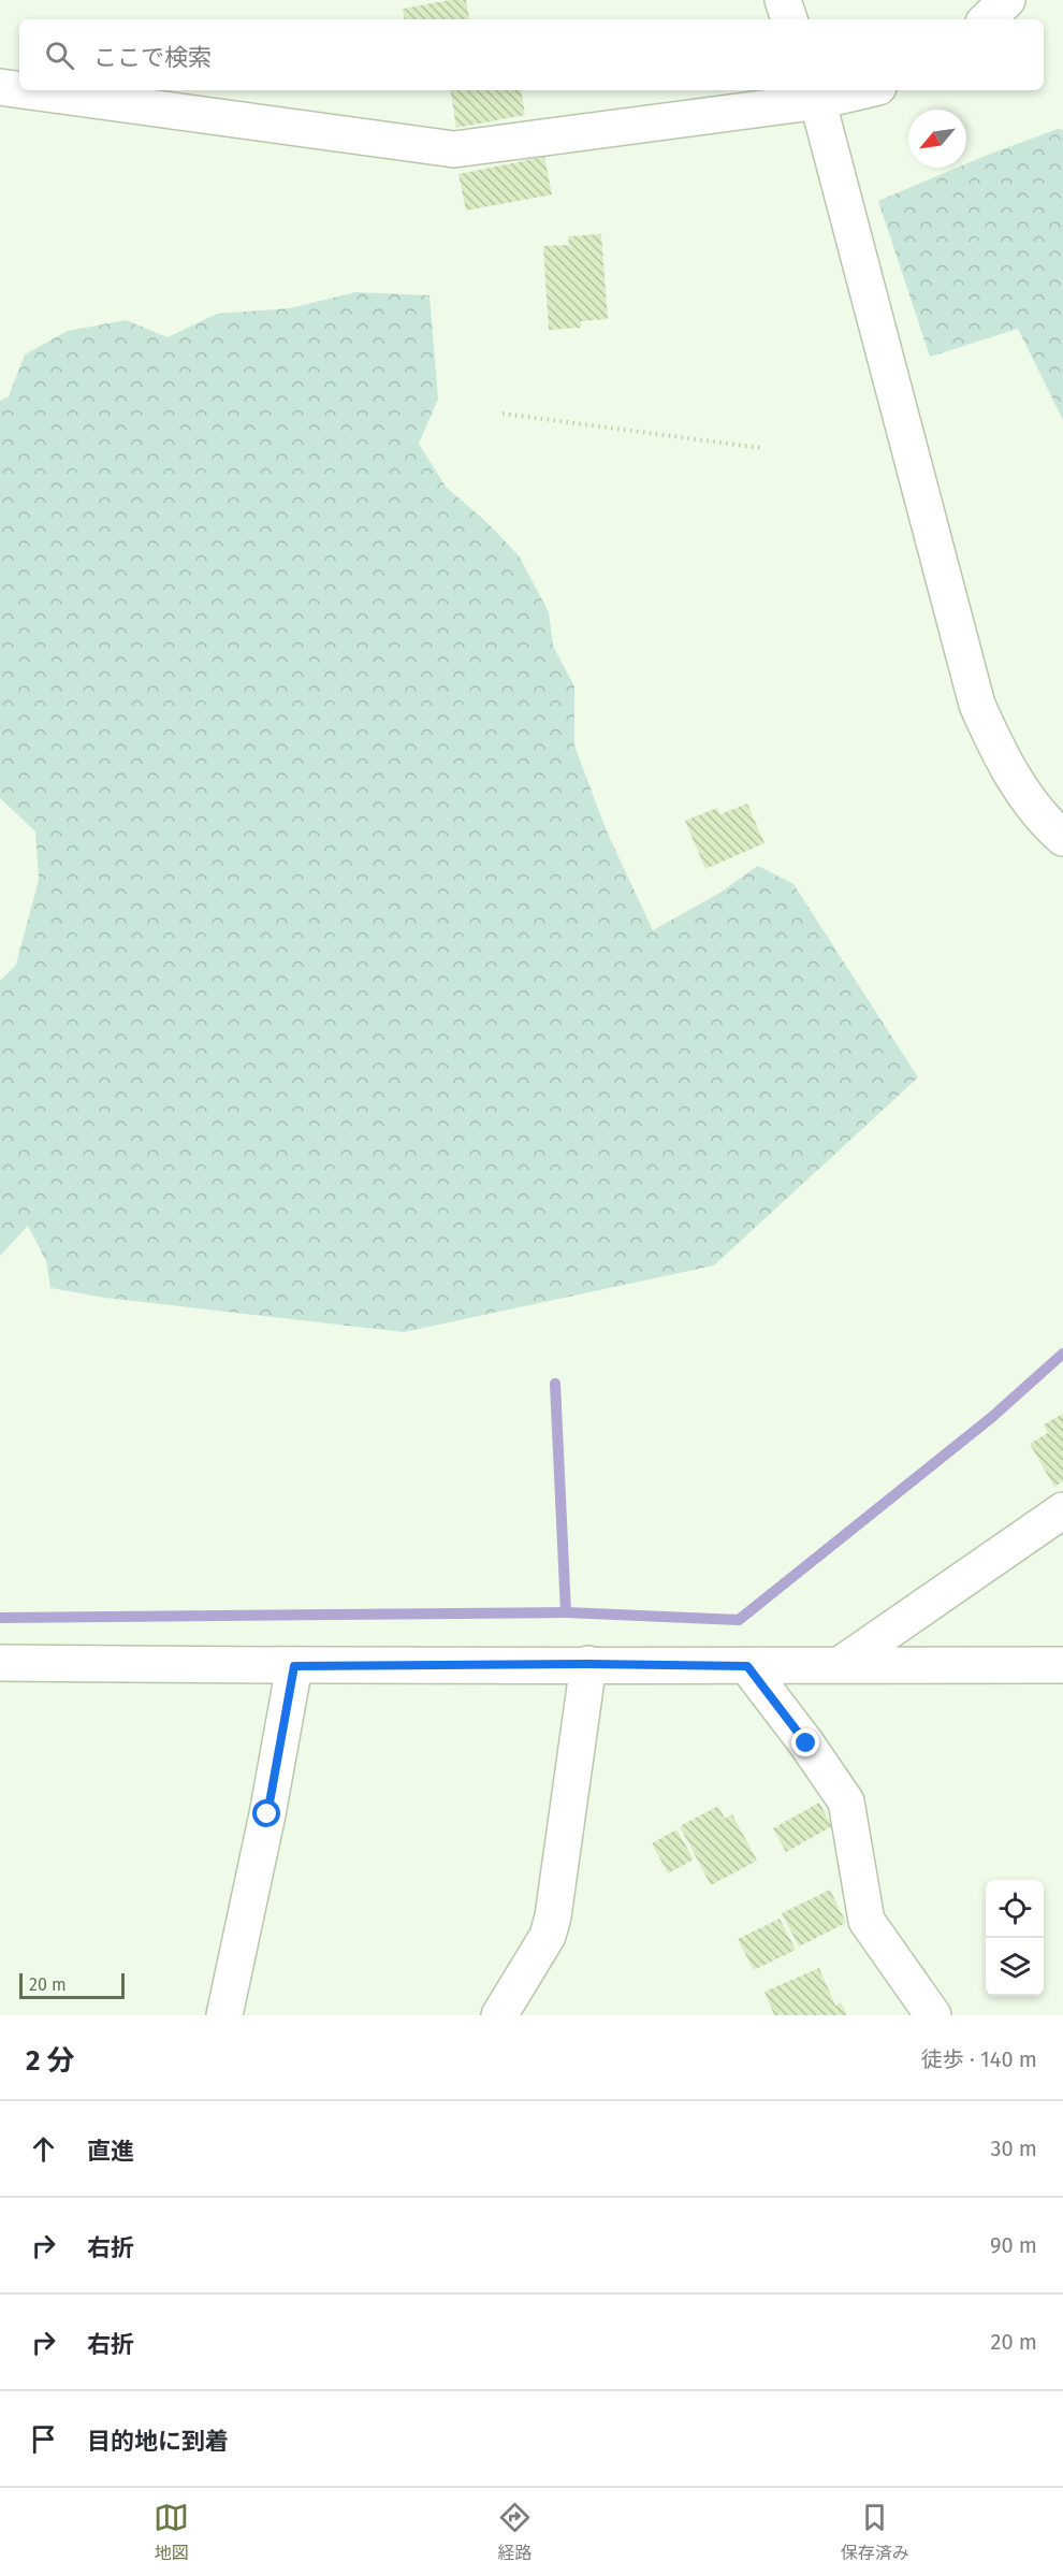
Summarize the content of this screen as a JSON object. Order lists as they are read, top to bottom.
{
  "scale_bar": "20 m",
  "north": "bottom left",
  "page": {
    "search": "ここで検索",
    "scale": "20 m",
    "heading": ["2 分", "徒歩 · 140 m"],
    "list": [
      ["直進", "30 m"],
      ["右折", "90 m"],
      ["右折", "20 m"],
      "目的地に到着"
    ],
    "nav": ["地図", "経路", "保存済み"]
  }
}
